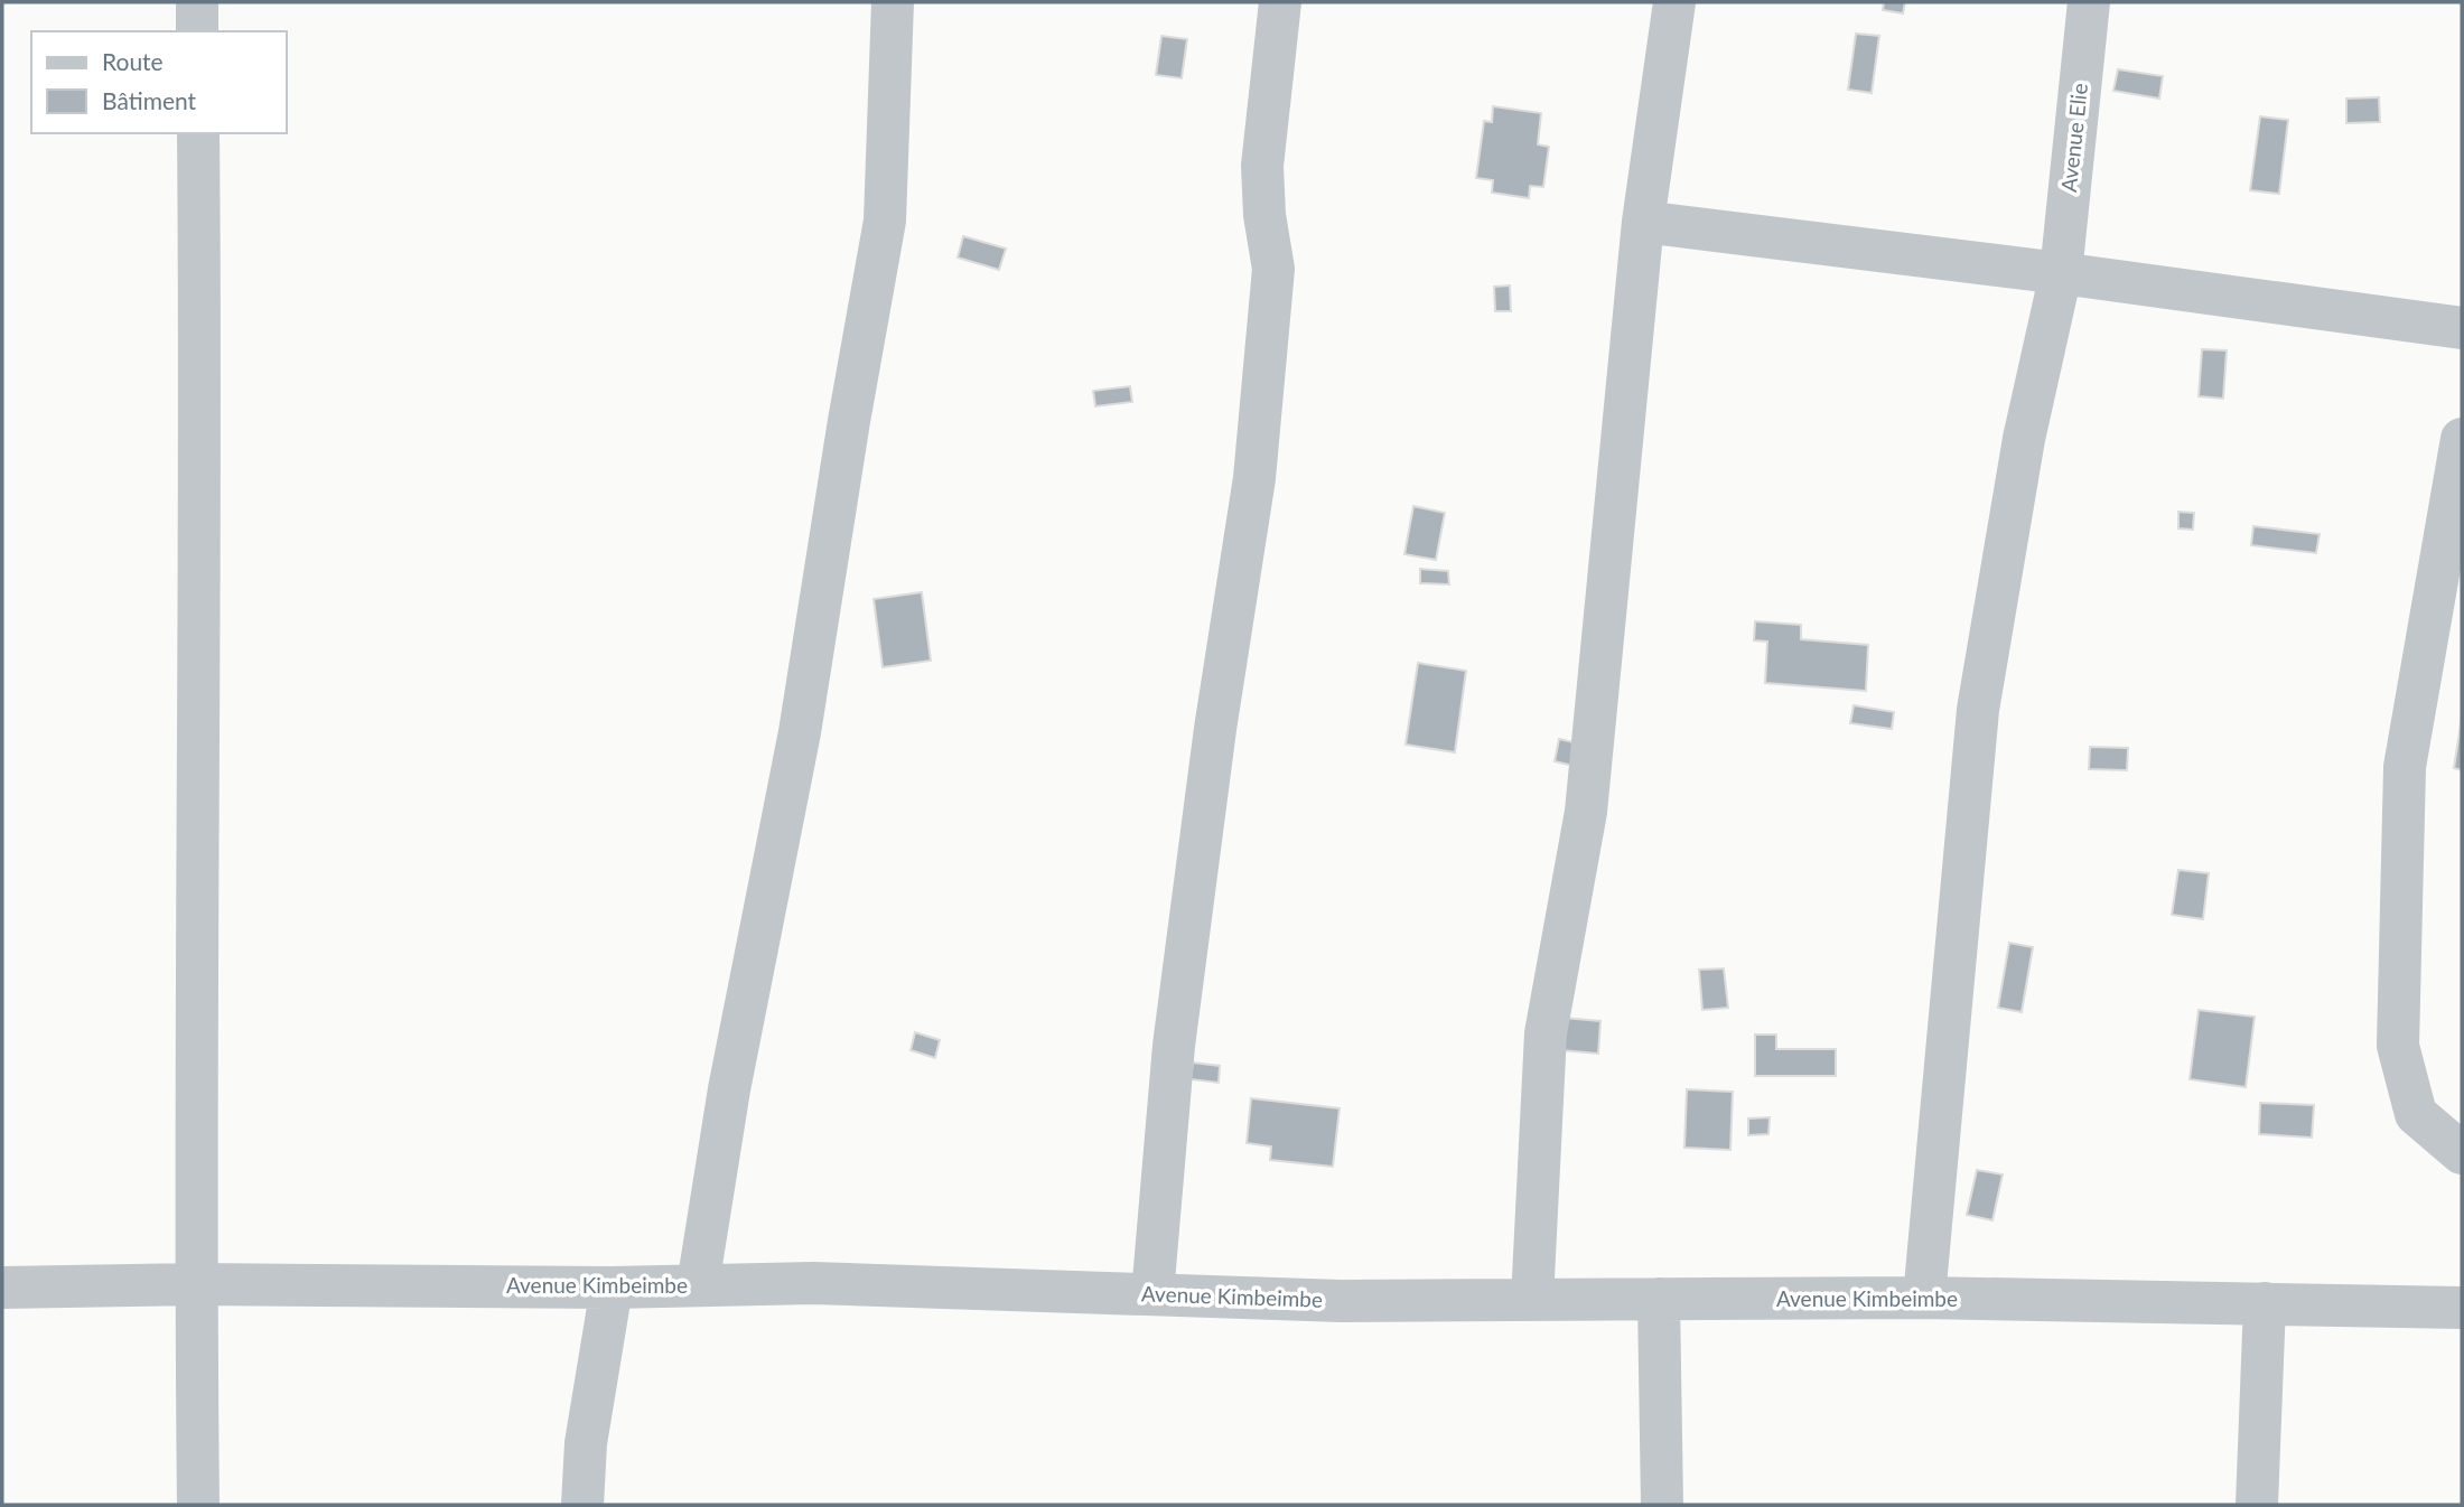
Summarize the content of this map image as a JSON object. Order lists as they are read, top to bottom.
{
  "streets": {
    "street": ["Avenue Elie", "Avenue Kimbeimbe"]
  },
  "crossings": [
    ["Avenue Elie", "Avenue Kimbeimbe"]
  ],
  "legend": ["Route", "Bâtiment"]
}
